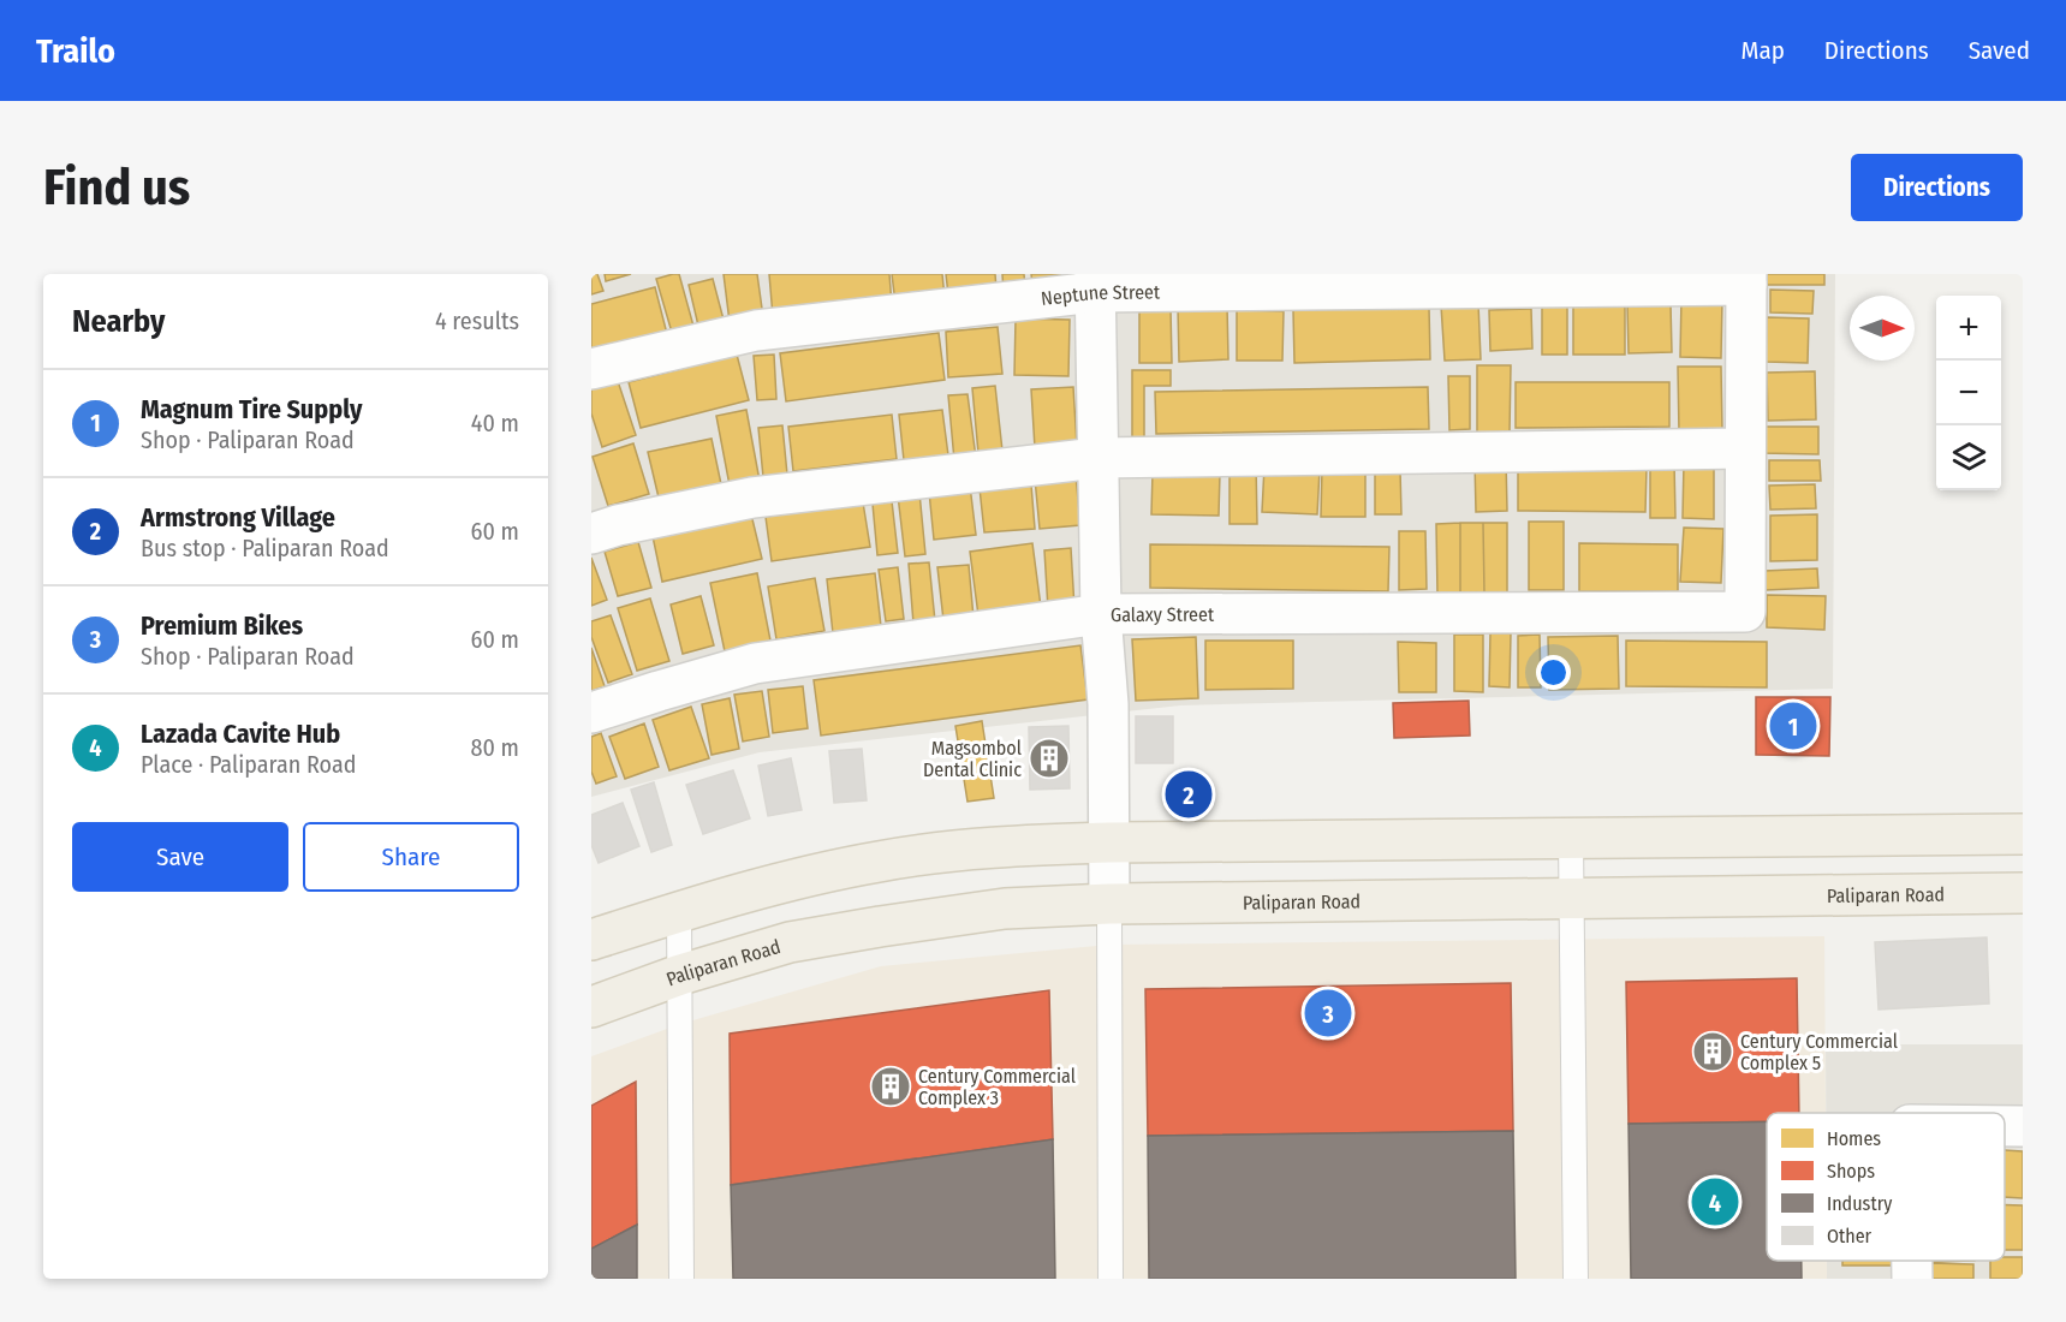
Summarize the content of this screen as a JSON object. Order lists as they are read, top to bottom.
{
  "streets": {
    "main road": ["Paliparan Road"],
    "street": ["Neptune Street", "Galaxy Street"]
  },
  "places": {
    "building": ["Magsombol Dental Clinic", "Century Commercial Complex 5", "Century Commercial Complex 3"]
  },
  "legend": [
    "Homes",
    "Shops",
    "Industry",
    "Other"
  ],
  "north": "right",
  "page": {
    "header": "Trailo",
    "nav": ["Map", "Directions", "Saved"],
    "buttons": [
      "Directions",
      ["Save", "Share"]
    ],
    "title": "Find us",
    "heading": ["Nearby", "4 results"],
    "map_buttons": ["+", "−"],
    "list": [
      {
        "mark": "1",
        "name": "Magnum Tire Supply",
        "note": "Shop · Paliparan Road",
        "value": "40 m"
      },
      {
        "mark": "2",
        "name": "Armstrong Village",
        "note": "Bus stop · Paliparan Road",
        "value": "60 m"
      },
      {
        "mark": "3",
        "name": "Premium Bikes",
        "note": "Shop · Paliparan Road",
        "value": "60 m"
      },
      {
        "mark": "4",
        "name": "Lazada Cavite Hub",
        "note": "Place · Paliparan Road",
        "value": "80 m"
      }
    ],
    "pins": [
      "1",
      "2",
      "3",
      "4"
    ]
  }
}
